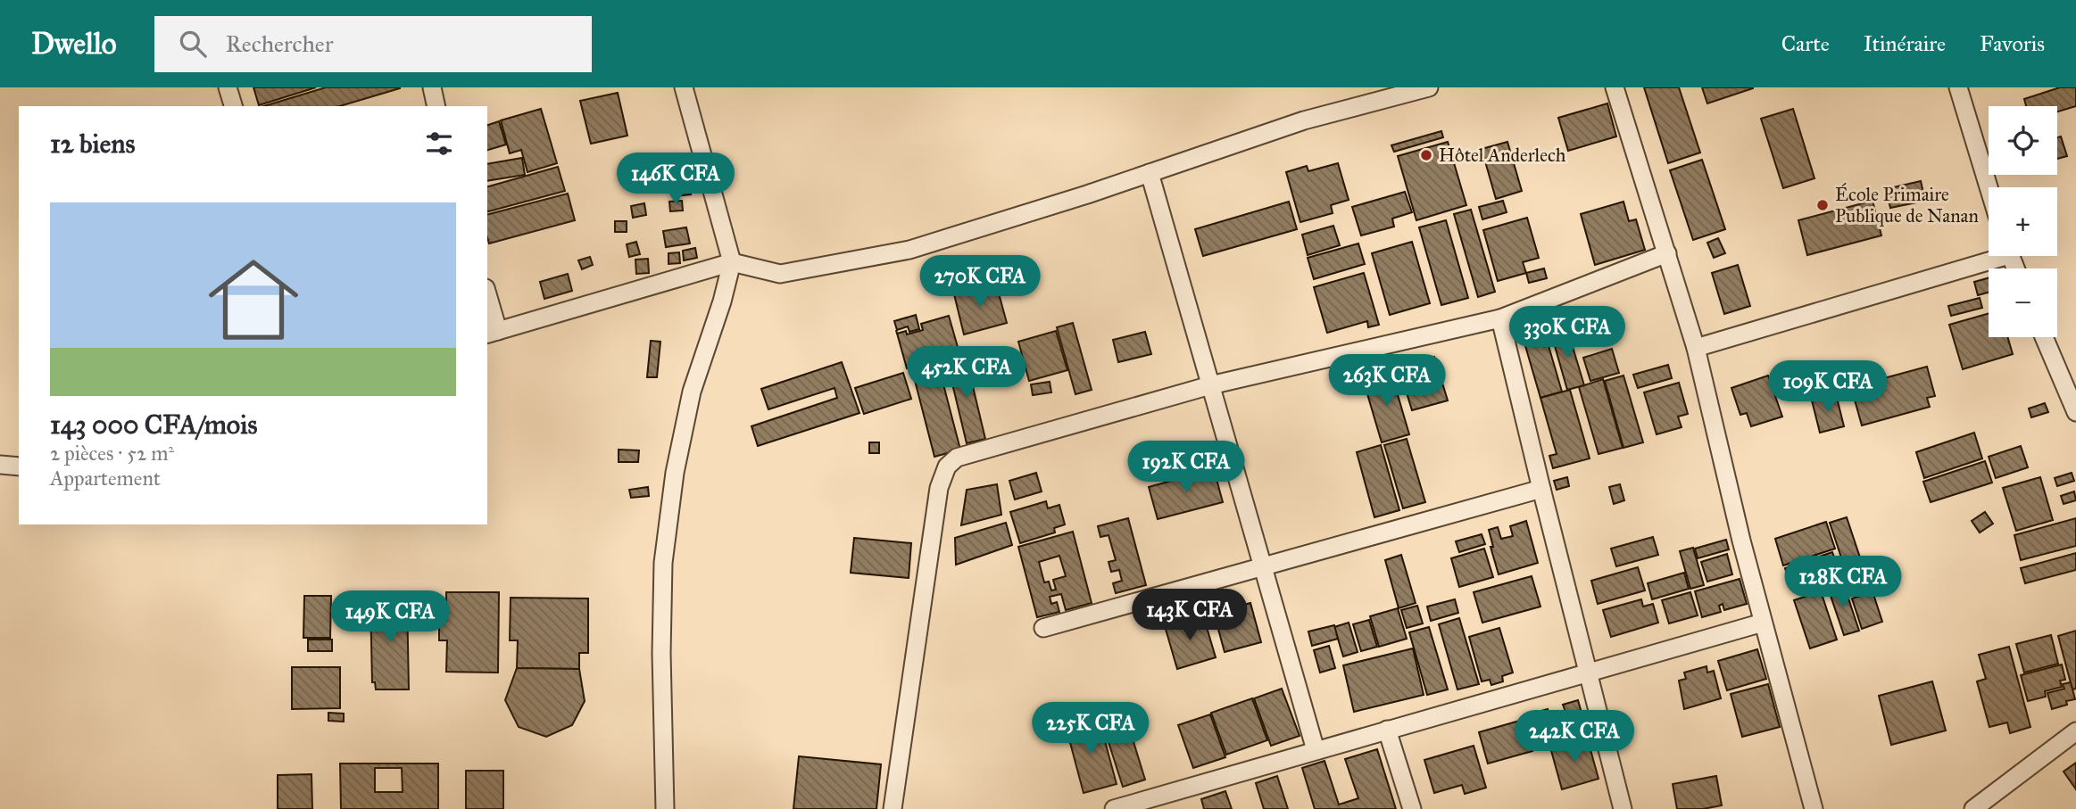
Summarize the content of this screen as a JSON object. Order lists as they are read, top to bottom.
{
  "places": ["Hôtel Anderlech", "École Primaire Publique de Nanan"],
  "page": {
    "header": "Dwello",
    "search": "Rechercher",
    "nav": ["Carte", "Itinéraire", "Favoris"],
    "map_buttons": ["+", "−"],
    "heading": "12 biens",
    "price": [
      "146K CFA",
      "270K CFA",
      "330K CFA",
      "452K CFA",
      "263K CFA",
      "109K CFA",
      "192K CFA",
      "128K CFA",
      "143K CFA",
      "149K CFA",
      "225K CFA",
      "242K CFA"
    ],
    "list": [
      {
        "name": "143 000 CFA/mois",
        "note": "2 pièces · 52 m² · Appartement"
      }
    ]
  }
}
